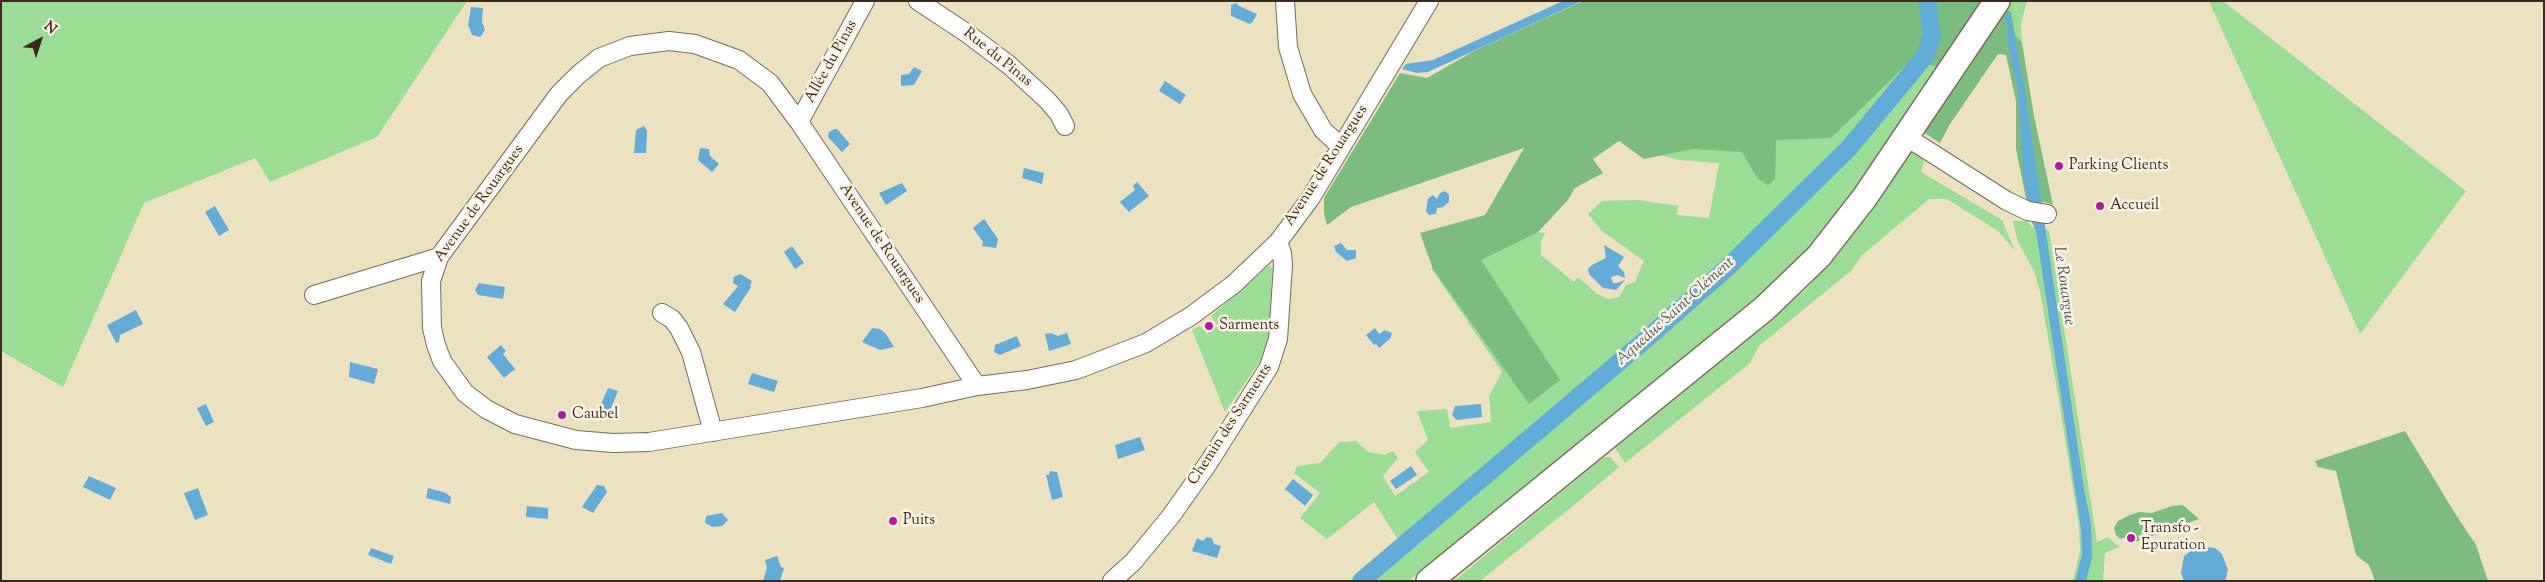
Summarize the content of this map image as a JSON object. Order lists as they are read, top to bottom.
{
  "streets": {
    "street": [
      "Rue du Pinas",
      "Allée du Pinas",
      "Avenue de Rouargues",
      "Chemin des Sarments"
    ]
  },
  "crossings": [
    ["Allée du Pinas", "Avenue de Rouargues"],
    ["Avenue de Rouargues", "Chemin des Sarments"]
  ],
  "water": ["Le Rouargue", "Aqueduc Saint-Clément"],
  "places": [
    "Parking Clients",
    "Accueil",
    "Sarments",
    "Caubel",
    "Puits",
    "Transfo - Epuration"
  ],
  "north": "top right"
}
